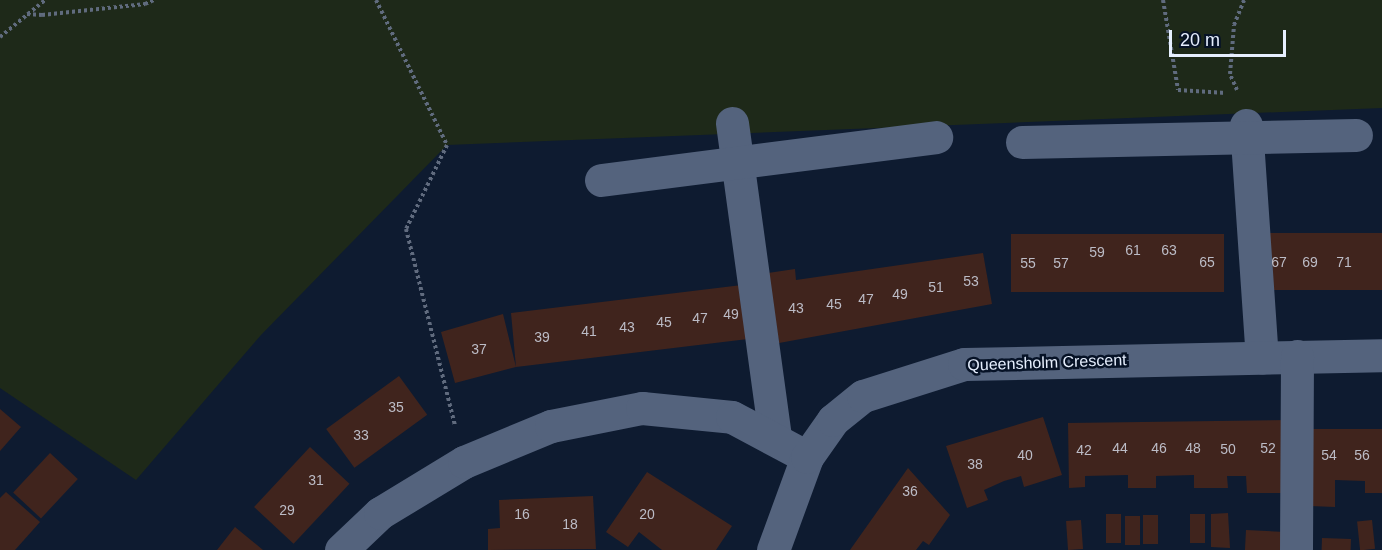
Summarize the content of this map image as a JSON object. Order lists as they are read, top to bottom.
{
  "streets": {
    "street": ["Queensholm Crescent"]
  },
  "house_numbers": [
    "61",
    "63",
    "59",
    "65",
    "67",
    "69",
    "71",
    "55",
    "57",
    "53",
    "51",
    "49",
    "47",
    "45",
    "43",
    "49",
    "47",
    "45",
    "43",
    "41",
    "39",
    "37",
    "35",
    "33",
    "44",
    "46",
    "48",
    "52",
    "50",
    "42",
    "40",
    "54",
    "56",
    "38",
    "31",
    "36",
    "29",
    "16",
    "20",
    "18"
  ],
  "scale_bar": "20 m"
}
